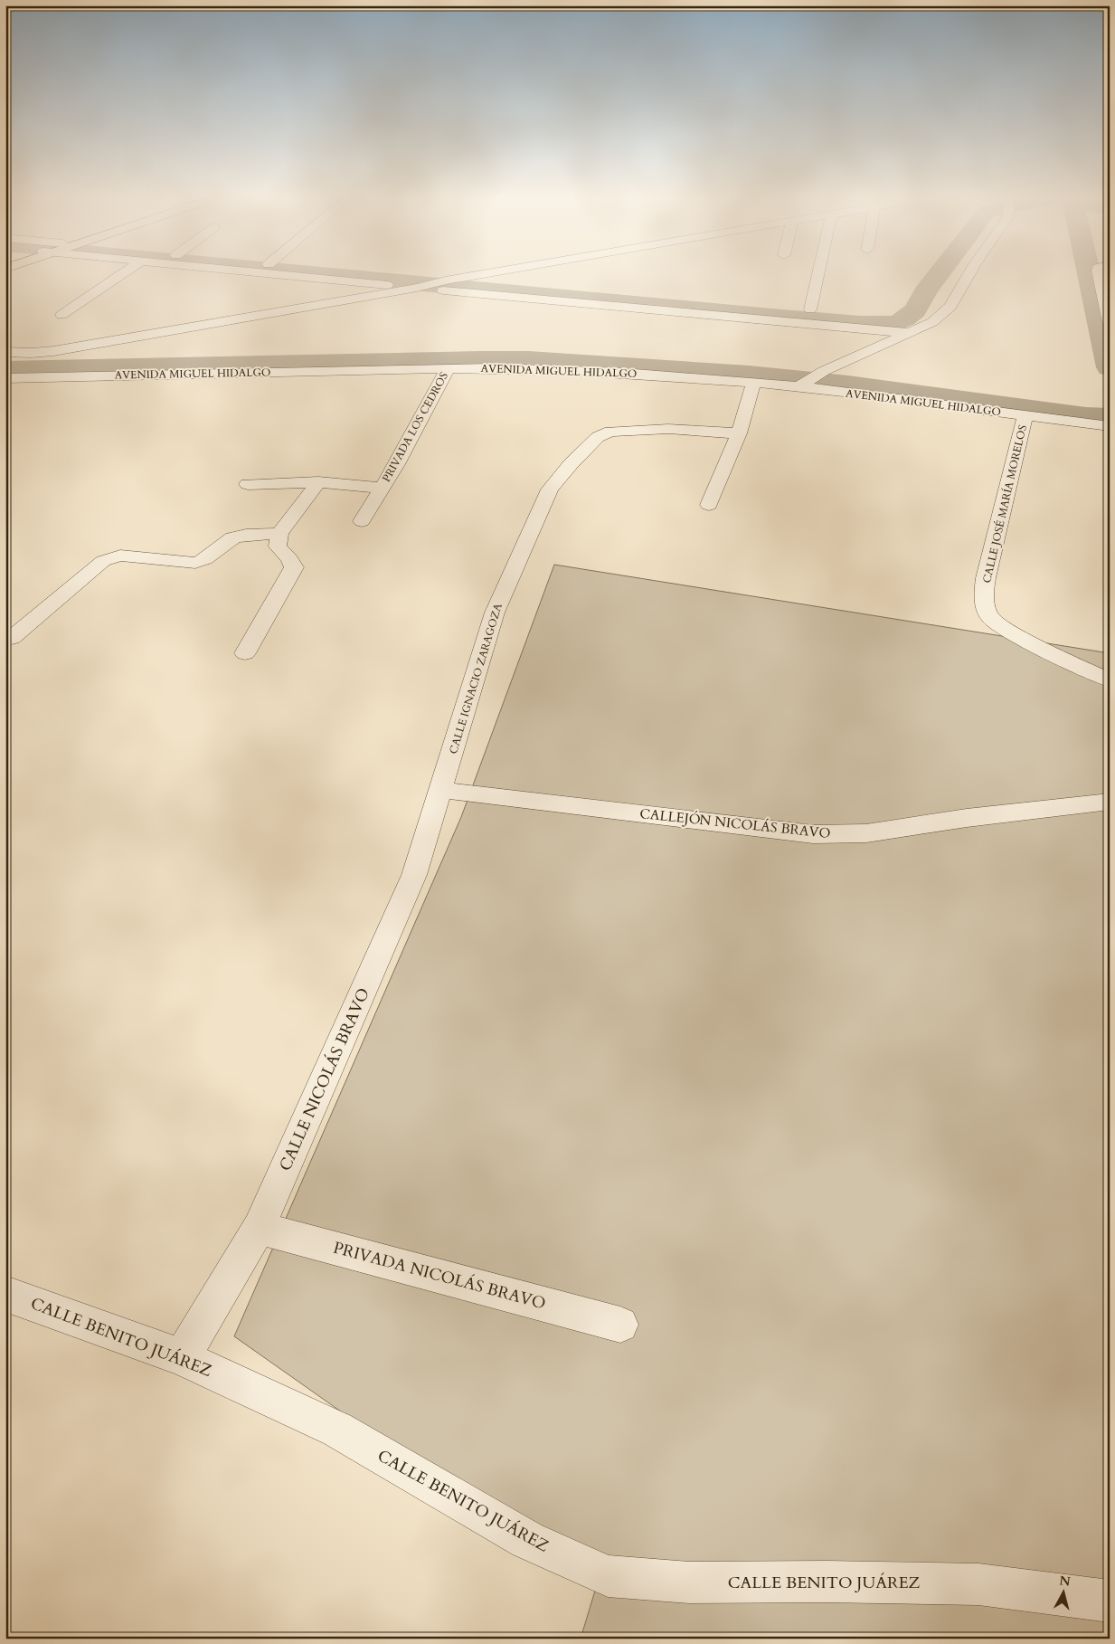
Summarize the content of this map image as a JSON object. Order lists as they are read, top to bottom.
{
  "streets": {
    "street": [
      "AVENIDA MIGUEL HIDALGO",
      "PRIVADA LOS CEDROS",
      "CALLE JOSÉ MARÍA MORELOS",
      "CALLE IGNACIO ZARAGOZA",
      "CALLEJÓN NICOLÁS BRAVO",
      "CALLE NICOLÁS BRAVO",
      "PRIVADA NICOLÁS BRAVO",
      "CALLE BENITO JUÁREZ"
    ]
  },
  "crossings": [
    ["AVENIDA MIGUEL HIDALGO", "PRIVADA LOS CEDROS"],
    ["AVENIDA MIGUEL HIDALGO", "CALLE JOSÉ MARÍA MORELOS"],
    ["CALLE IGNACIO ZARAGOZA", "CALLEJÓN NICOLÁS BRAVO"],
    ["CALLE IGNACIO ZARAGOZA", "CALLE NICOLÁS BRAVO"],
    ["CALLEJÓN NICOLÁS BRAVO", "CALLE NICOLÁS BRAVO"],
    ["CALLE NICOLÁS BRAVO", "PRIVADA NICOLÁS BRAVO"],
    ["CALLE NICOLÁS BRAVO", "CALLE BENITO JUÁREZ"]
  ],
  "north": "top"
}
